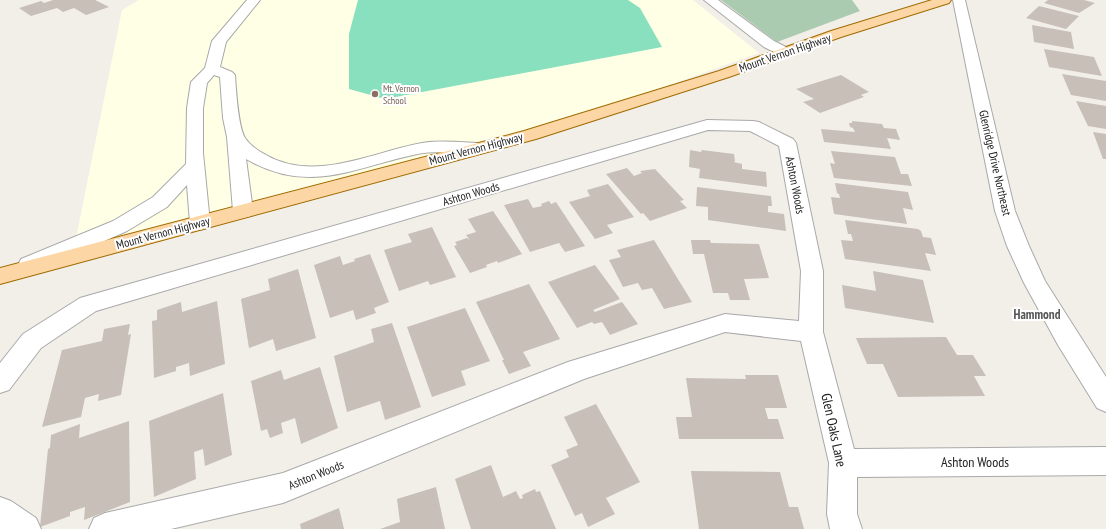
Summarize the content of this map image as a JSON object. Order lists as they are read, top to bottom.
{
  "streets": {
    "main road": ["Mount Vernon Highway"],
    "street": ["Glenridge Drive Northeast", "Ashton Woods", "Glen Oaks Lane"]
  },
  "crossings": [
    ["Ashton Woods", "Glen Oaks Lane"]
  ],
  "districts": ["Hammond"],
  "places": ["Mt. Vernon School"]
}
